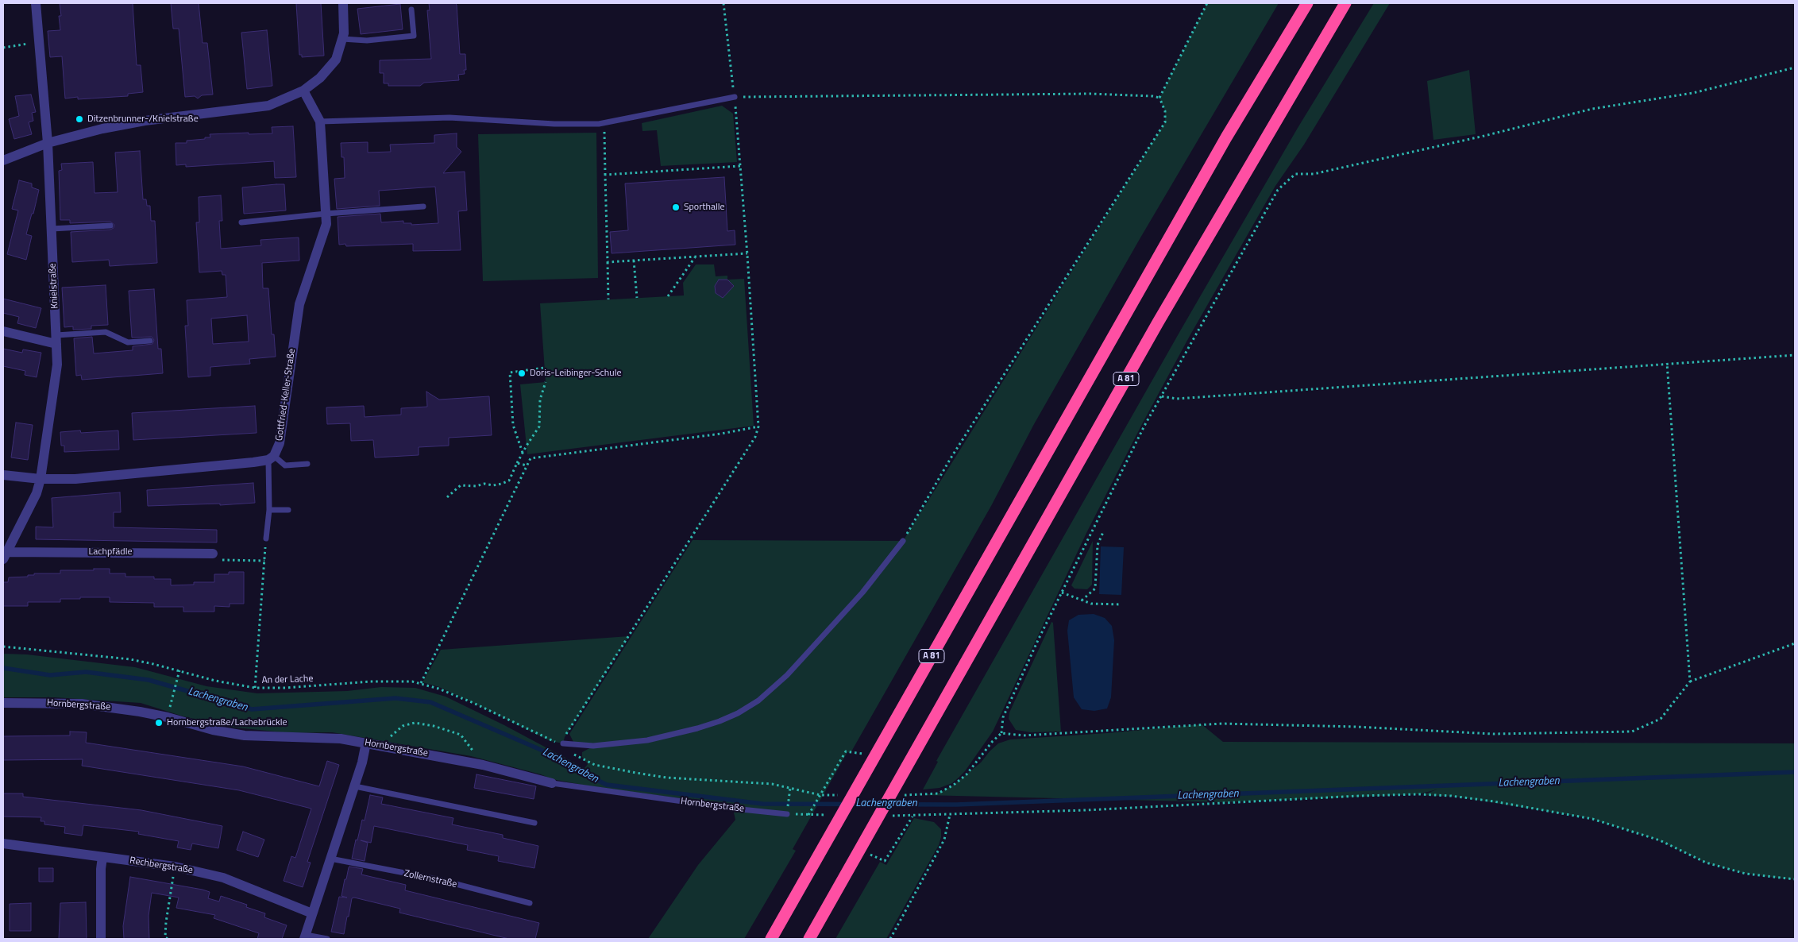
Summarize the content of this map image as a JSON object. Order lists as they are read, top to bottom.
{
  "streets": {
    "highway": ["A 81"],
    "street": [
      "Knielstraße",
      "Gottfried-Keller-Straße",
      "Lachpfädle",
      "Hornbergstraße",
      "Rechbergstraße"
    ],
    "lane": ["Zollernstraße"],
    "path": ["An der Lache"]
  },
  "crossings": [
    ["Knielstraße", "Lachpfädle"]
  ],
  "water": ["Lachengraben"],
  "places": [
    "Ditzenbrunner-/Knielstraße",
    "Sporthalle",
    "Doris-Leibinger-Schule",
    "Hornbergstraße/Lachebrückle"
  ]
}
